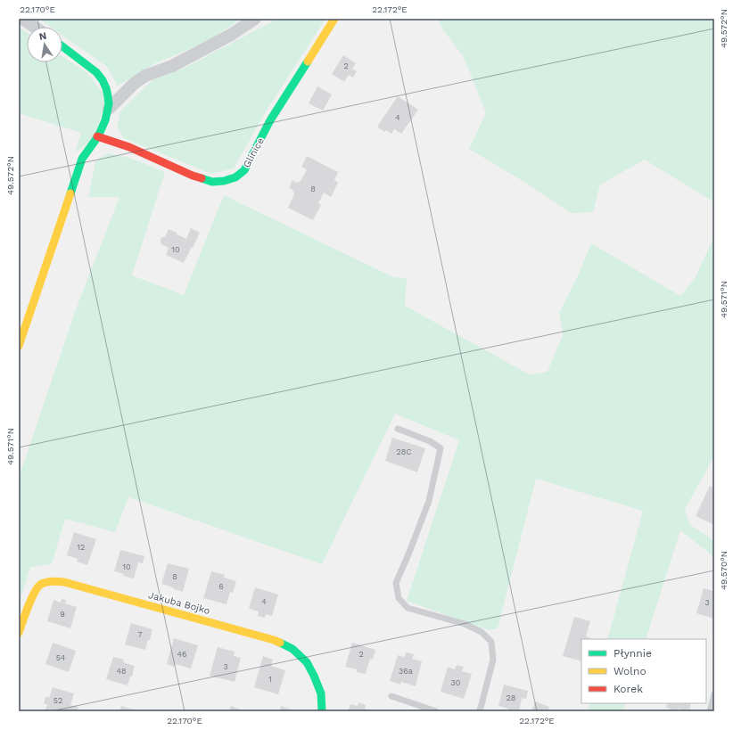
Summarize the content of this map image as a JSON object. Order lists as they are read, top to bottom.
{
  "streets": {
    "street": ["Glinice", "Jakuba Bojko"]
  },
  "house_numbers": [
    "2",
    "4",
    "8",
    "10",
    "28C",
    "12",
    "10",
    "8",
    "6",
    "4",
    "3",
    "9",
    "7",
    "46",
    "2",
    "54",
    "3",
    "48",
    "36a",
    "1",
    "30",
    "28",
    "52"
  ],
  "legend": ["Płynnie", "Wolno", "Korek"],
  "north": "top",
  "coordinates": [
    "22.170°E",
    "22.172°E",
    "49.572°N",
    "49.571°N",
    "49.570°N"
  ]
}
